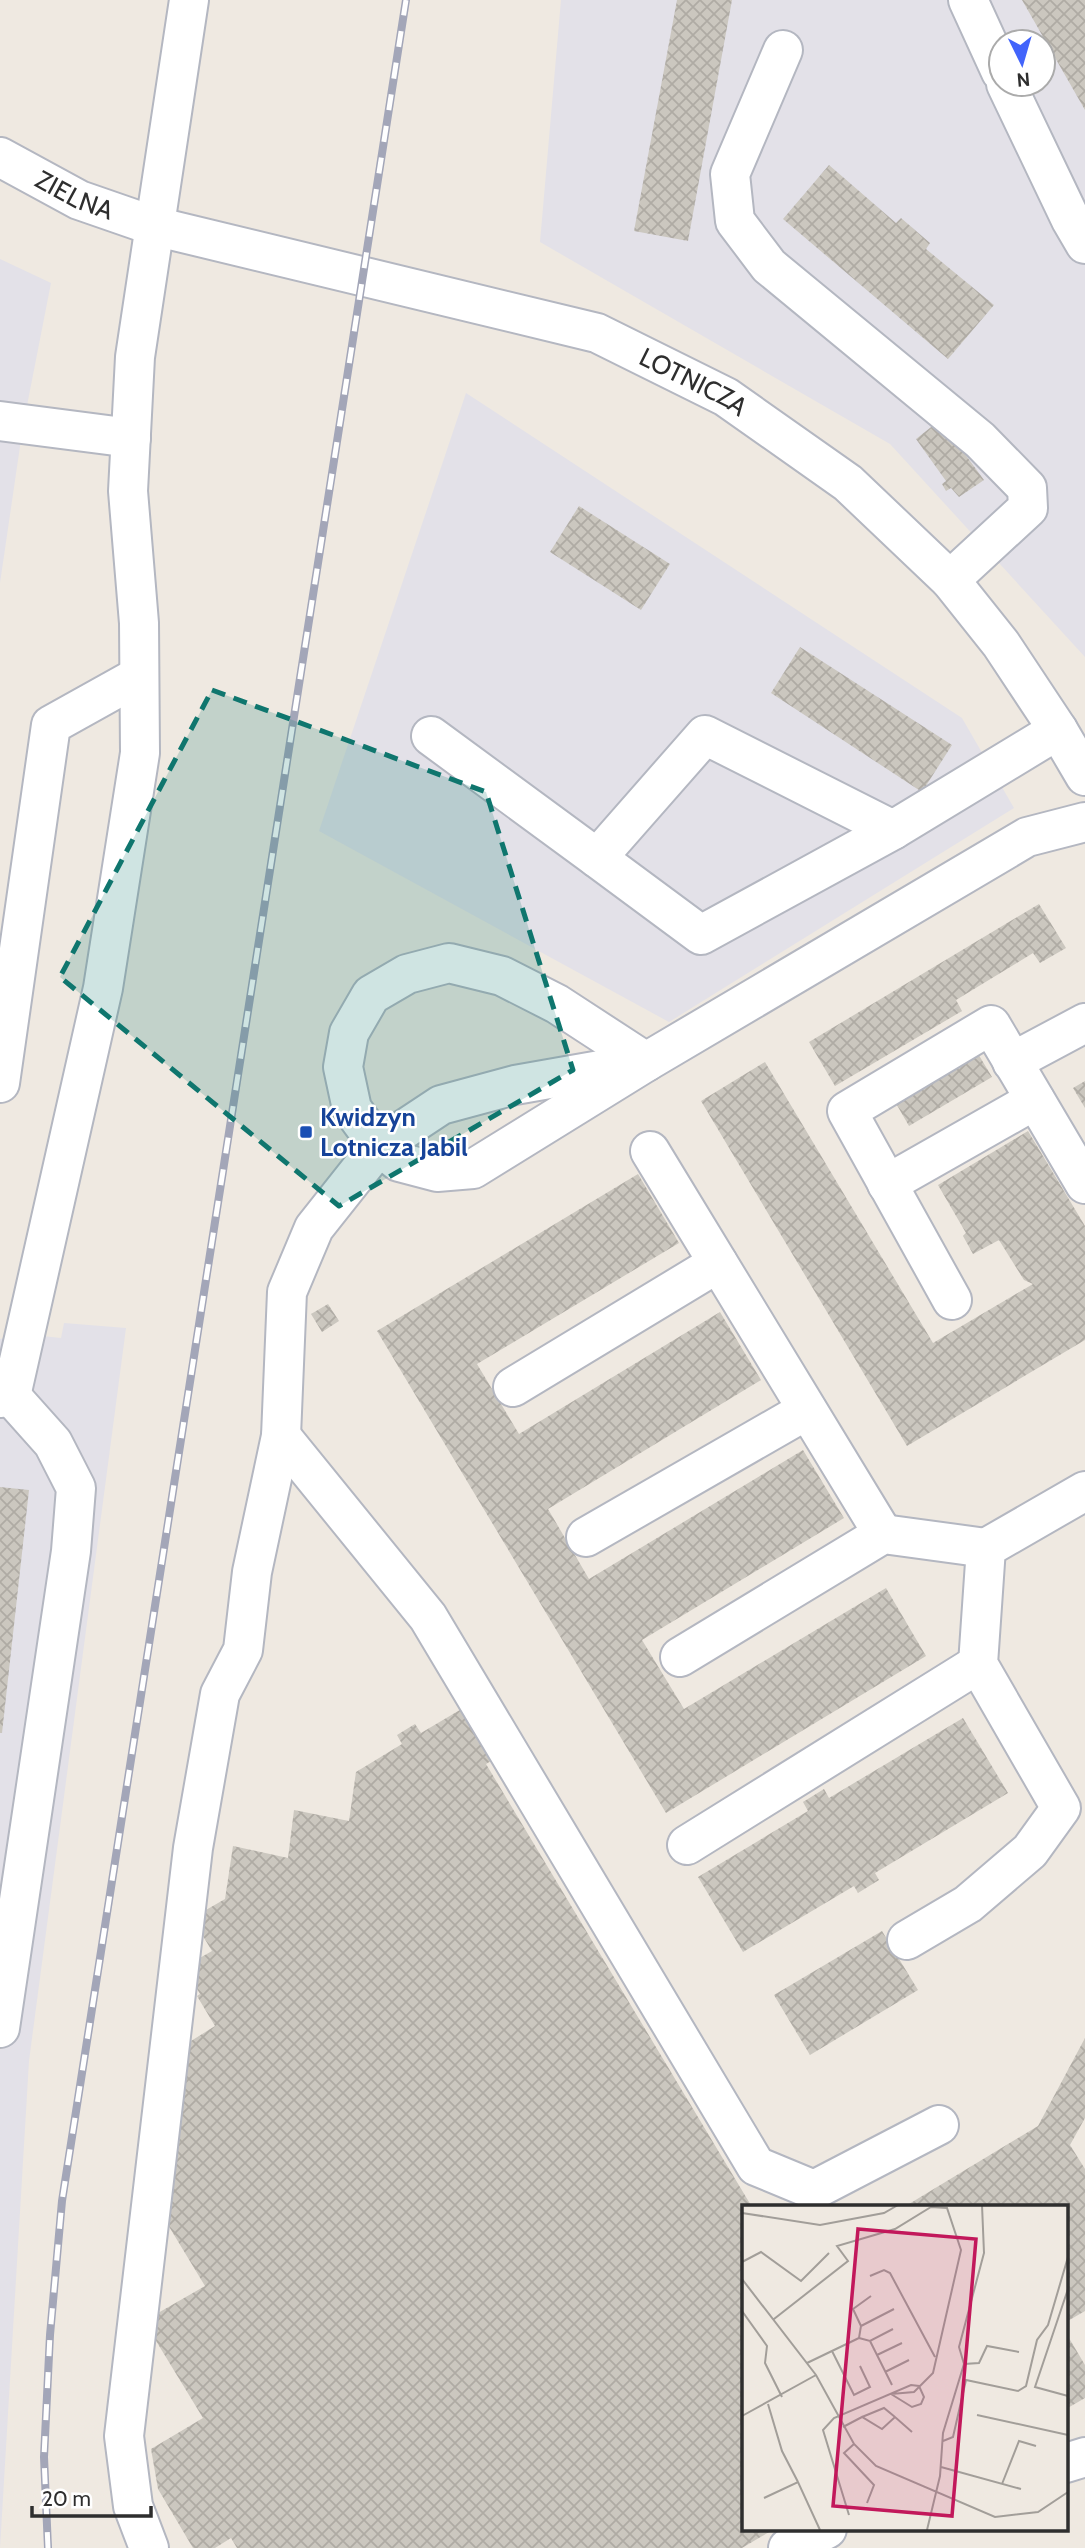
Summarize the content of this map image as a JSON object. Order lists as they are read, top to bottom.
{
  "streets": {
    "street": ["ZIELNA", "LOTNICZA"]
  },
  "crossings": [
    ["ZIELNA", "LOTNICZA"]
  ],
  "places": {
    "transit": ["Kwidzyn Lotnicza Jabil"]
  },
  "scale_bar": "20 m",
  "north": "bottom"
}
